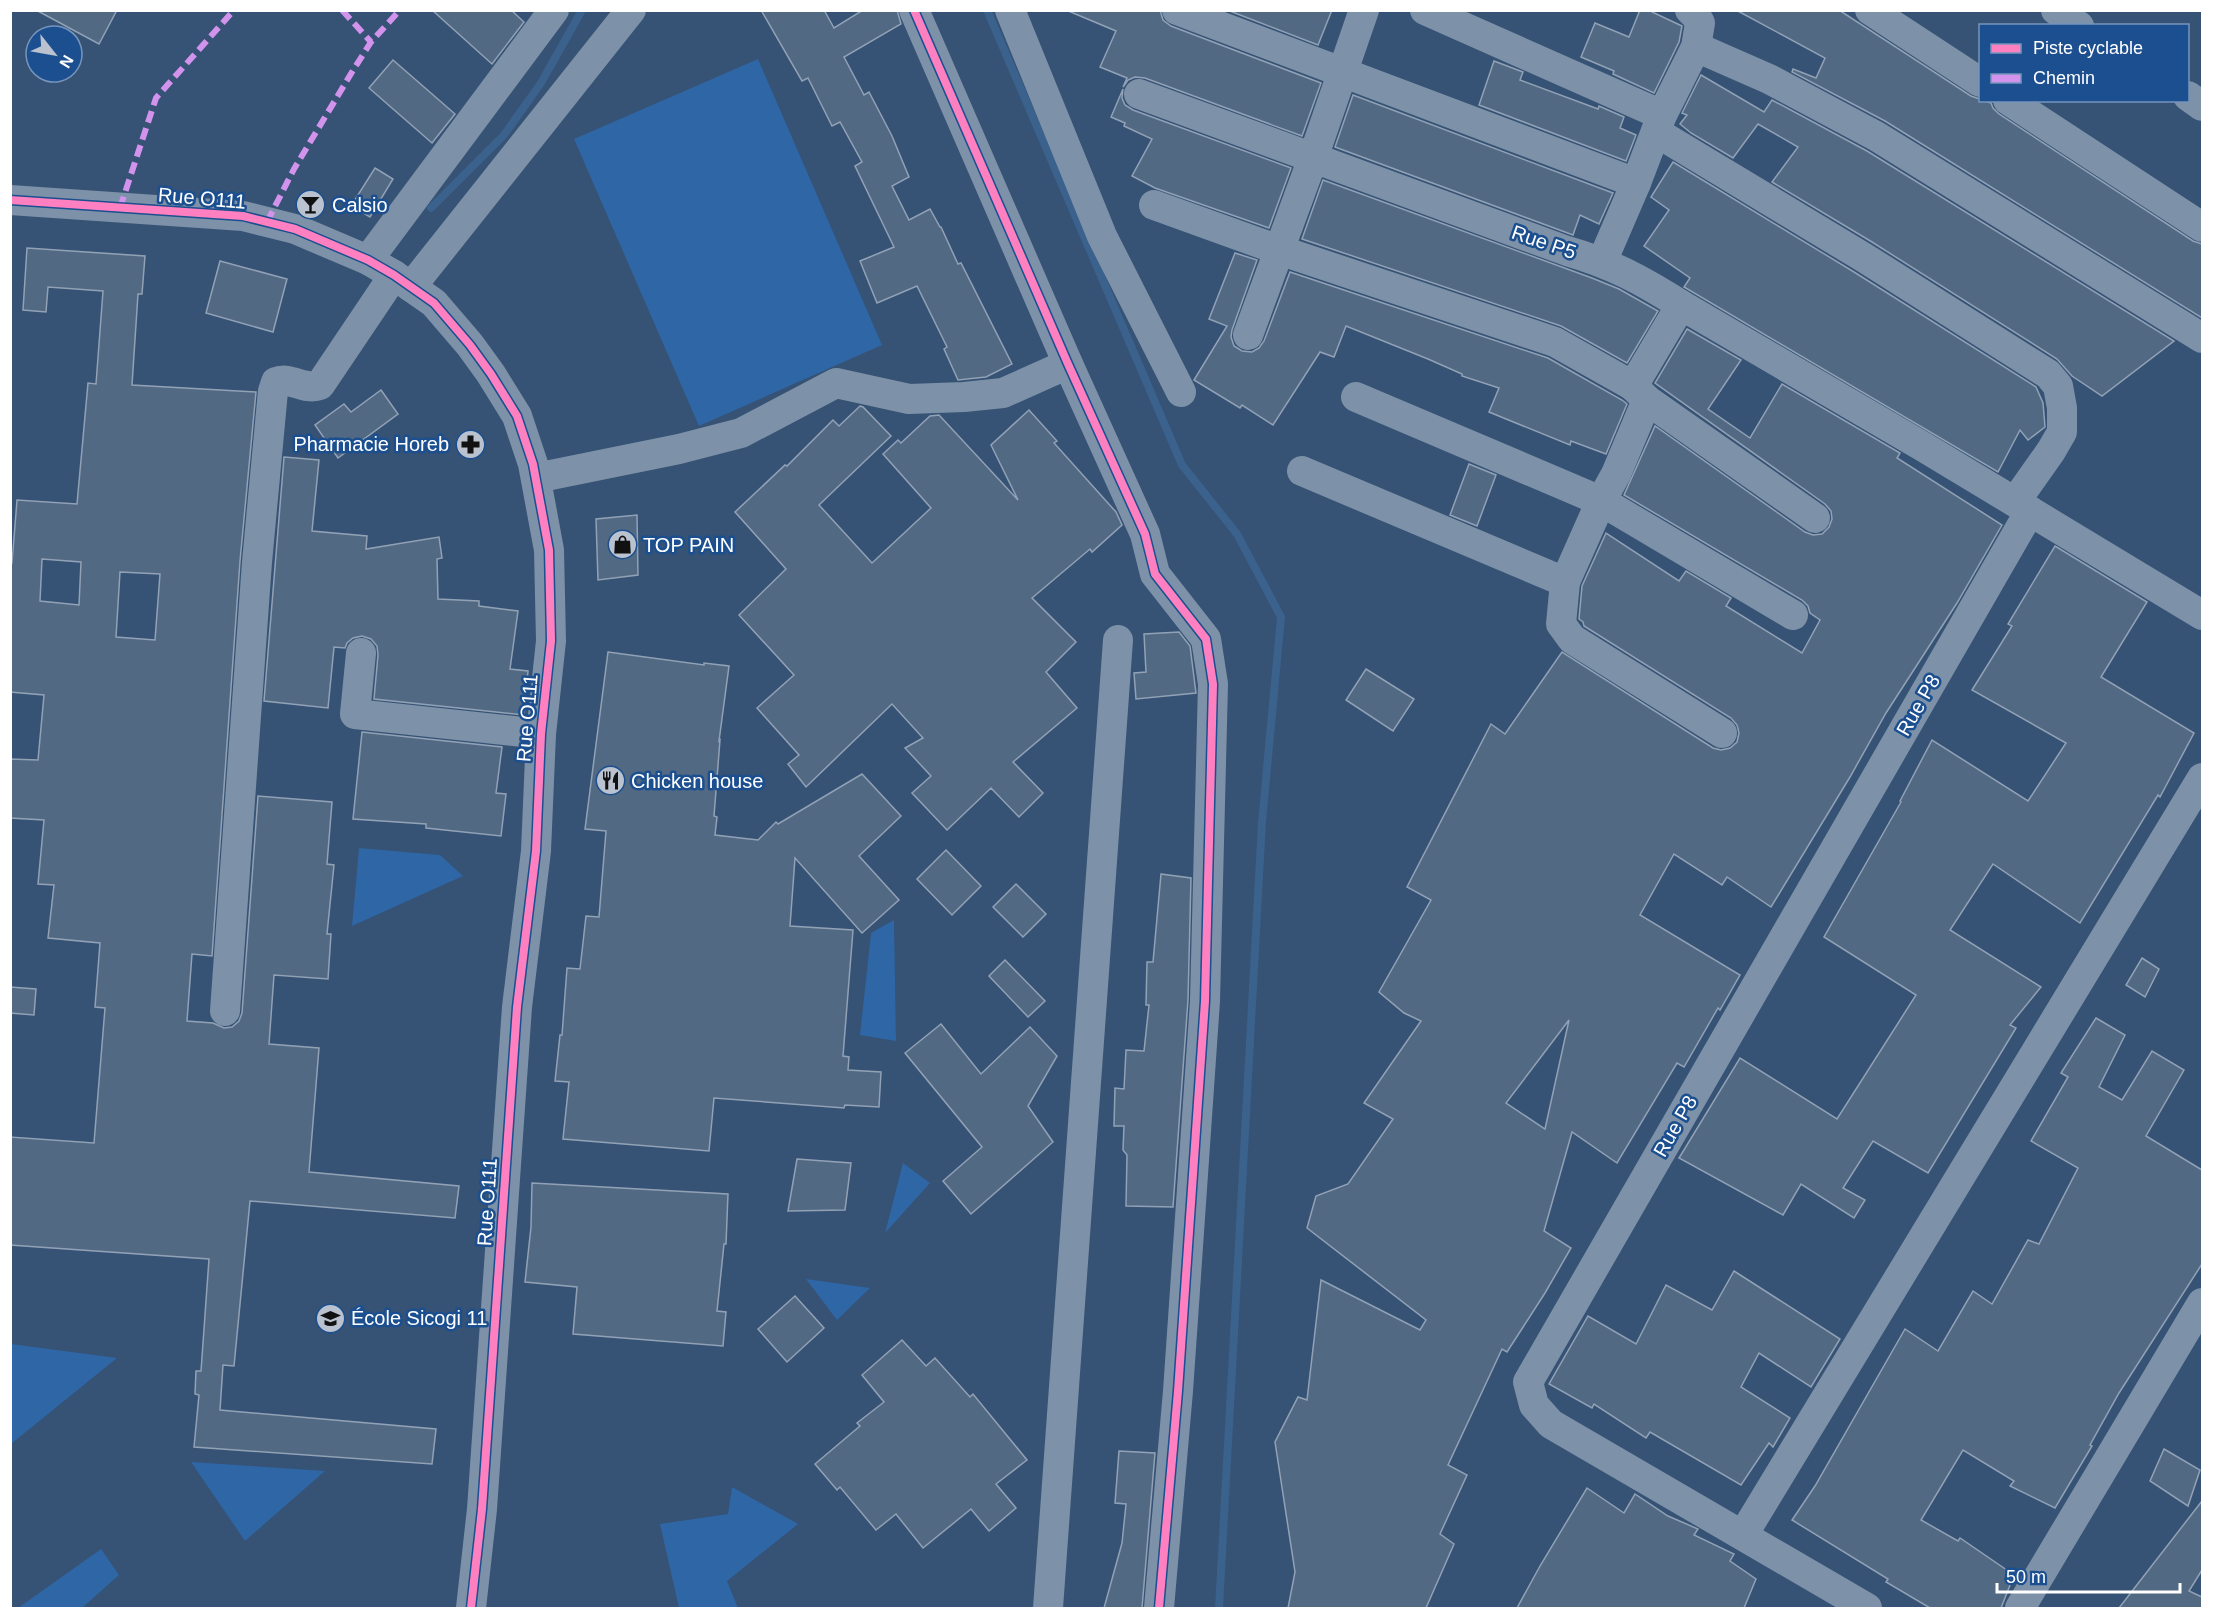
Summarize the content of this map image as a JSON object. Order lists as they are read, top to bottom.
{
  "streets": {
    "street": ["Rue O111", "Rue P5", "Rue P8"]
  },
  "crossings": [
    ["Rue P5", "Rue P8"]
  ],
  "places": {
    "bar": ["Calsio"],
    "pharmacy": ["Pharmacie Horeb"],
    "shop": ["TOP PAIN"],
    "restaurant": ["Chicken house"],
    "school or university": ["École Sicogi 11"]
  },
  "legend": ["Piste cyclable", "Chemin"],
  "scale_bar": "50 m",
  "north": "bottom right"
}
